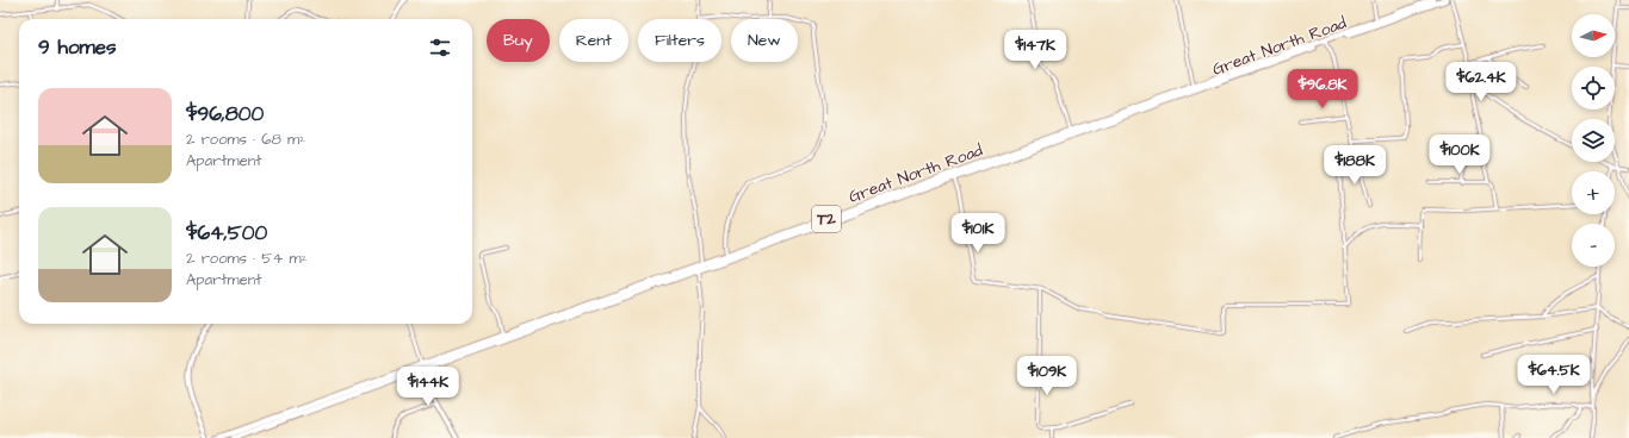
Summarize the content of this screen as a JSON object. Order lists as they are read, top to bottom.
{
  "streets": {
    "highway": ["Great North Road", "T2"]
  },
  "north": "right",
  "page": {
    "map_buttons": ["+", "−"],
    "chip": [
      "Buy",
      "Rent",
      "Filters",
      "New"
    ],
    "heading": "9 homes",
    "price": [
      "$147K",
      "$62.4K",
      "$96.8K",
      "$100K",
      "$188K",
      "$101K",
      "$64.5K",
      "$109K",
      "$144K"
    ],
    "list": [
      {
        "name": "$96,800",
        "note": "2 rooms · 68 m² · Apartment"
      },
      {
        "name": "$64,500",
        "note": "2 rooms · 54 m² · Apartment"
      }
    ]
  }
}
